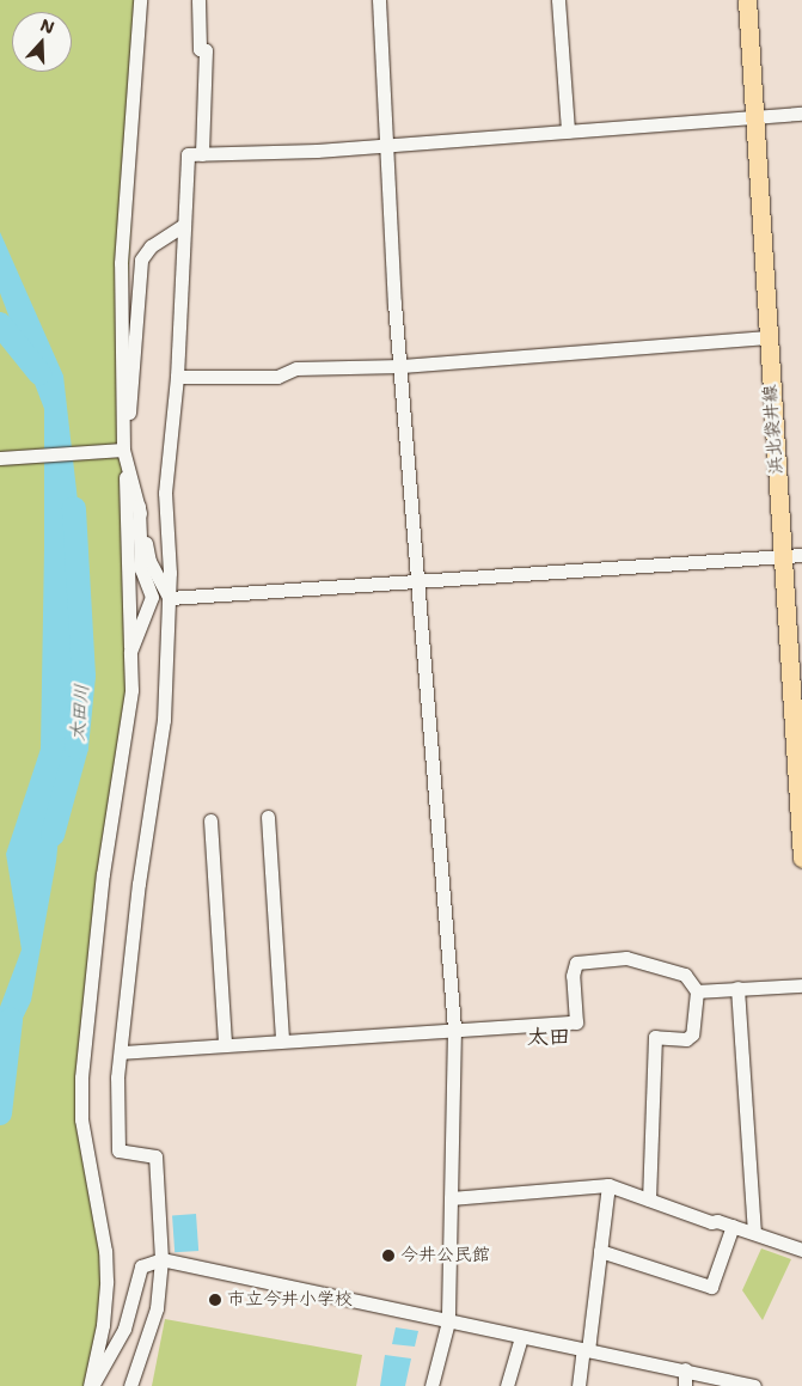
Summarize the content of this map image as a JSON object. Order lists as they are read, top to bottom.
{
  "streets": {
    "main road": ["浜北袋井線"]
  },
  "districts": ["太田"],
  "water": ["太田川"],
  "places": ["今井公民館", "市立今井小学校"],
  "north": "top"
}
